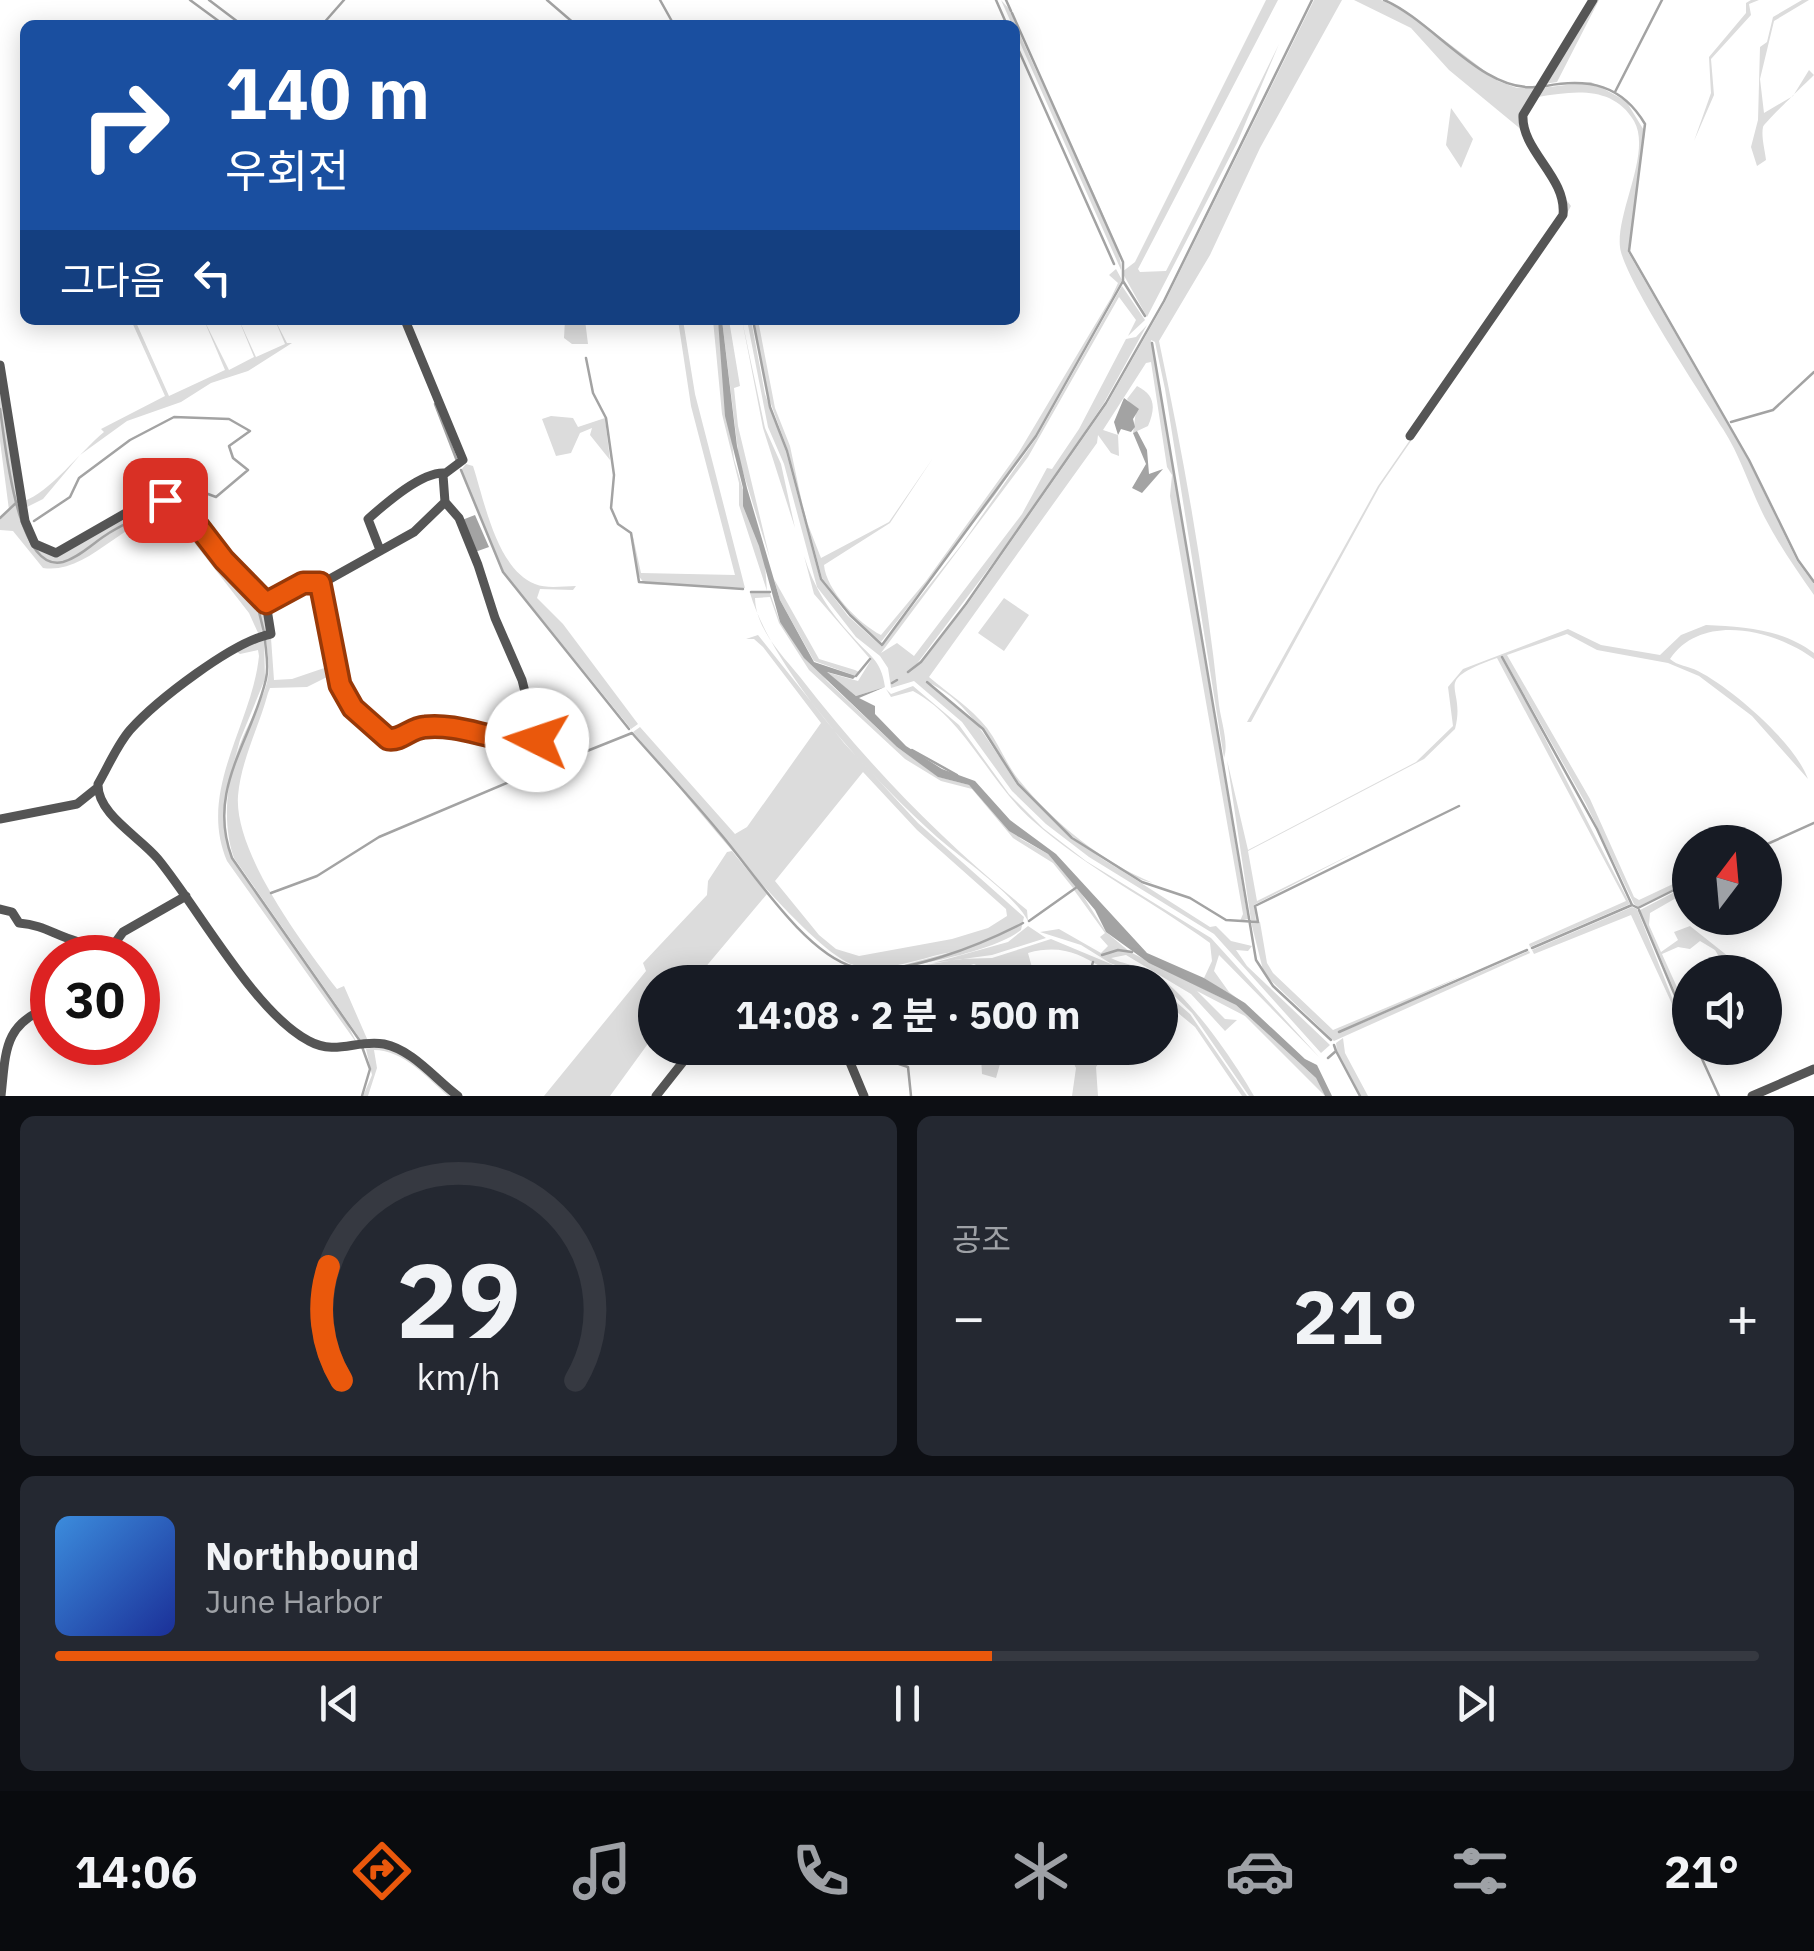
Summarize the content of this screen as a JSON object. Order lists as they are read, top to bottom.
{
  "north": "top",
  "page": {
    "turn": ["140 m", "우회전"],
    "then": "그다음",
    "limit": "30",
    "trip": "14:08 · 2 분 · 500 m",
    "tile": "공조",
    "heat": ["−", "21°", "+"],
    "song": ["Northbound", "June Harbor"],
    "tabs": ["14:06", "21°"],
    "gauge": ["29", "km/h"]
  }
}
